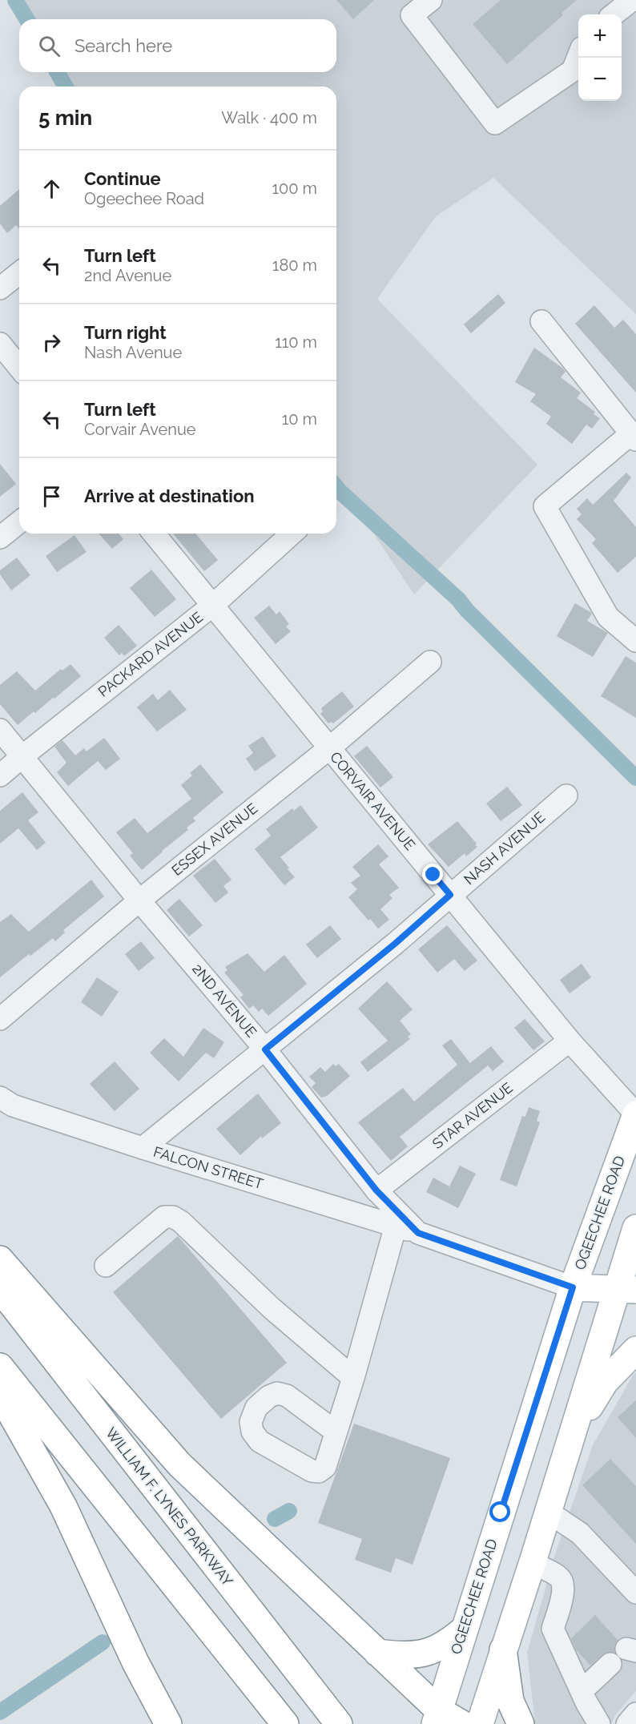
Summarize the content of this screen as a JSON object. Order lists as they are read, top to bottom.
{
  "streets": {
    "main road": ["OGEECHEE ROAD", "WILLIAM F. LYNES PARKWAY"],
    "street": [
      "PACKARD AVENUE",
      "CORVAIR AVENUE",
      "ESSEX AVENUE",
      "NASH AVENUE",
      "2ND AVENUE",
      "STAR AVENUE",
      "FALCON STREET"
    ]
  },
  "crossings": [
    ["PACKARD AVENUE", "CORVAIR AVENUE"],
    ["PACKARD AVENUE", "2ND AVENUE"],
    ["CORVAIR AVENUE", "ESSEX AVENUE"],
    ["CORVAIR AVENUE", "NASH AVENUE"],
    ["CORVAIR AVENUE", "STAR AVENUE"],
    ["CORVAIR AVENUE", "OGEECHEE ROAD"],
    ["ESSEX AVENUE", "2ND AVENUE"],
    ["NASH AVENUE", "2ND AVENUE"],
    ["NASH AVENUE", "FALCON STREET"],
    ["2ND AVENUE", "STAR AVENUE"],
    ["2ND AVENUE", "FALCON STREET"],
    ["2ND AVENUE", "OGEECHEE ROAD"]
  ],
  "page": {
    "map_buttons": ["+", "−"],
    "search": "Search here",
    "heading": ["5 min", "Walk · 400 m"],
    "list": [
      ["Continue", "Ogeechee Road", "100 m"],
      ["Turn left", "2nd Avenue", "180 m"],
      ["Turn right", "Nash Avenue", "110 m"],
      ["Turn left", "Corvair Avenue", "10 m"],
      "Arrive at destination"
    ]
  }
}
